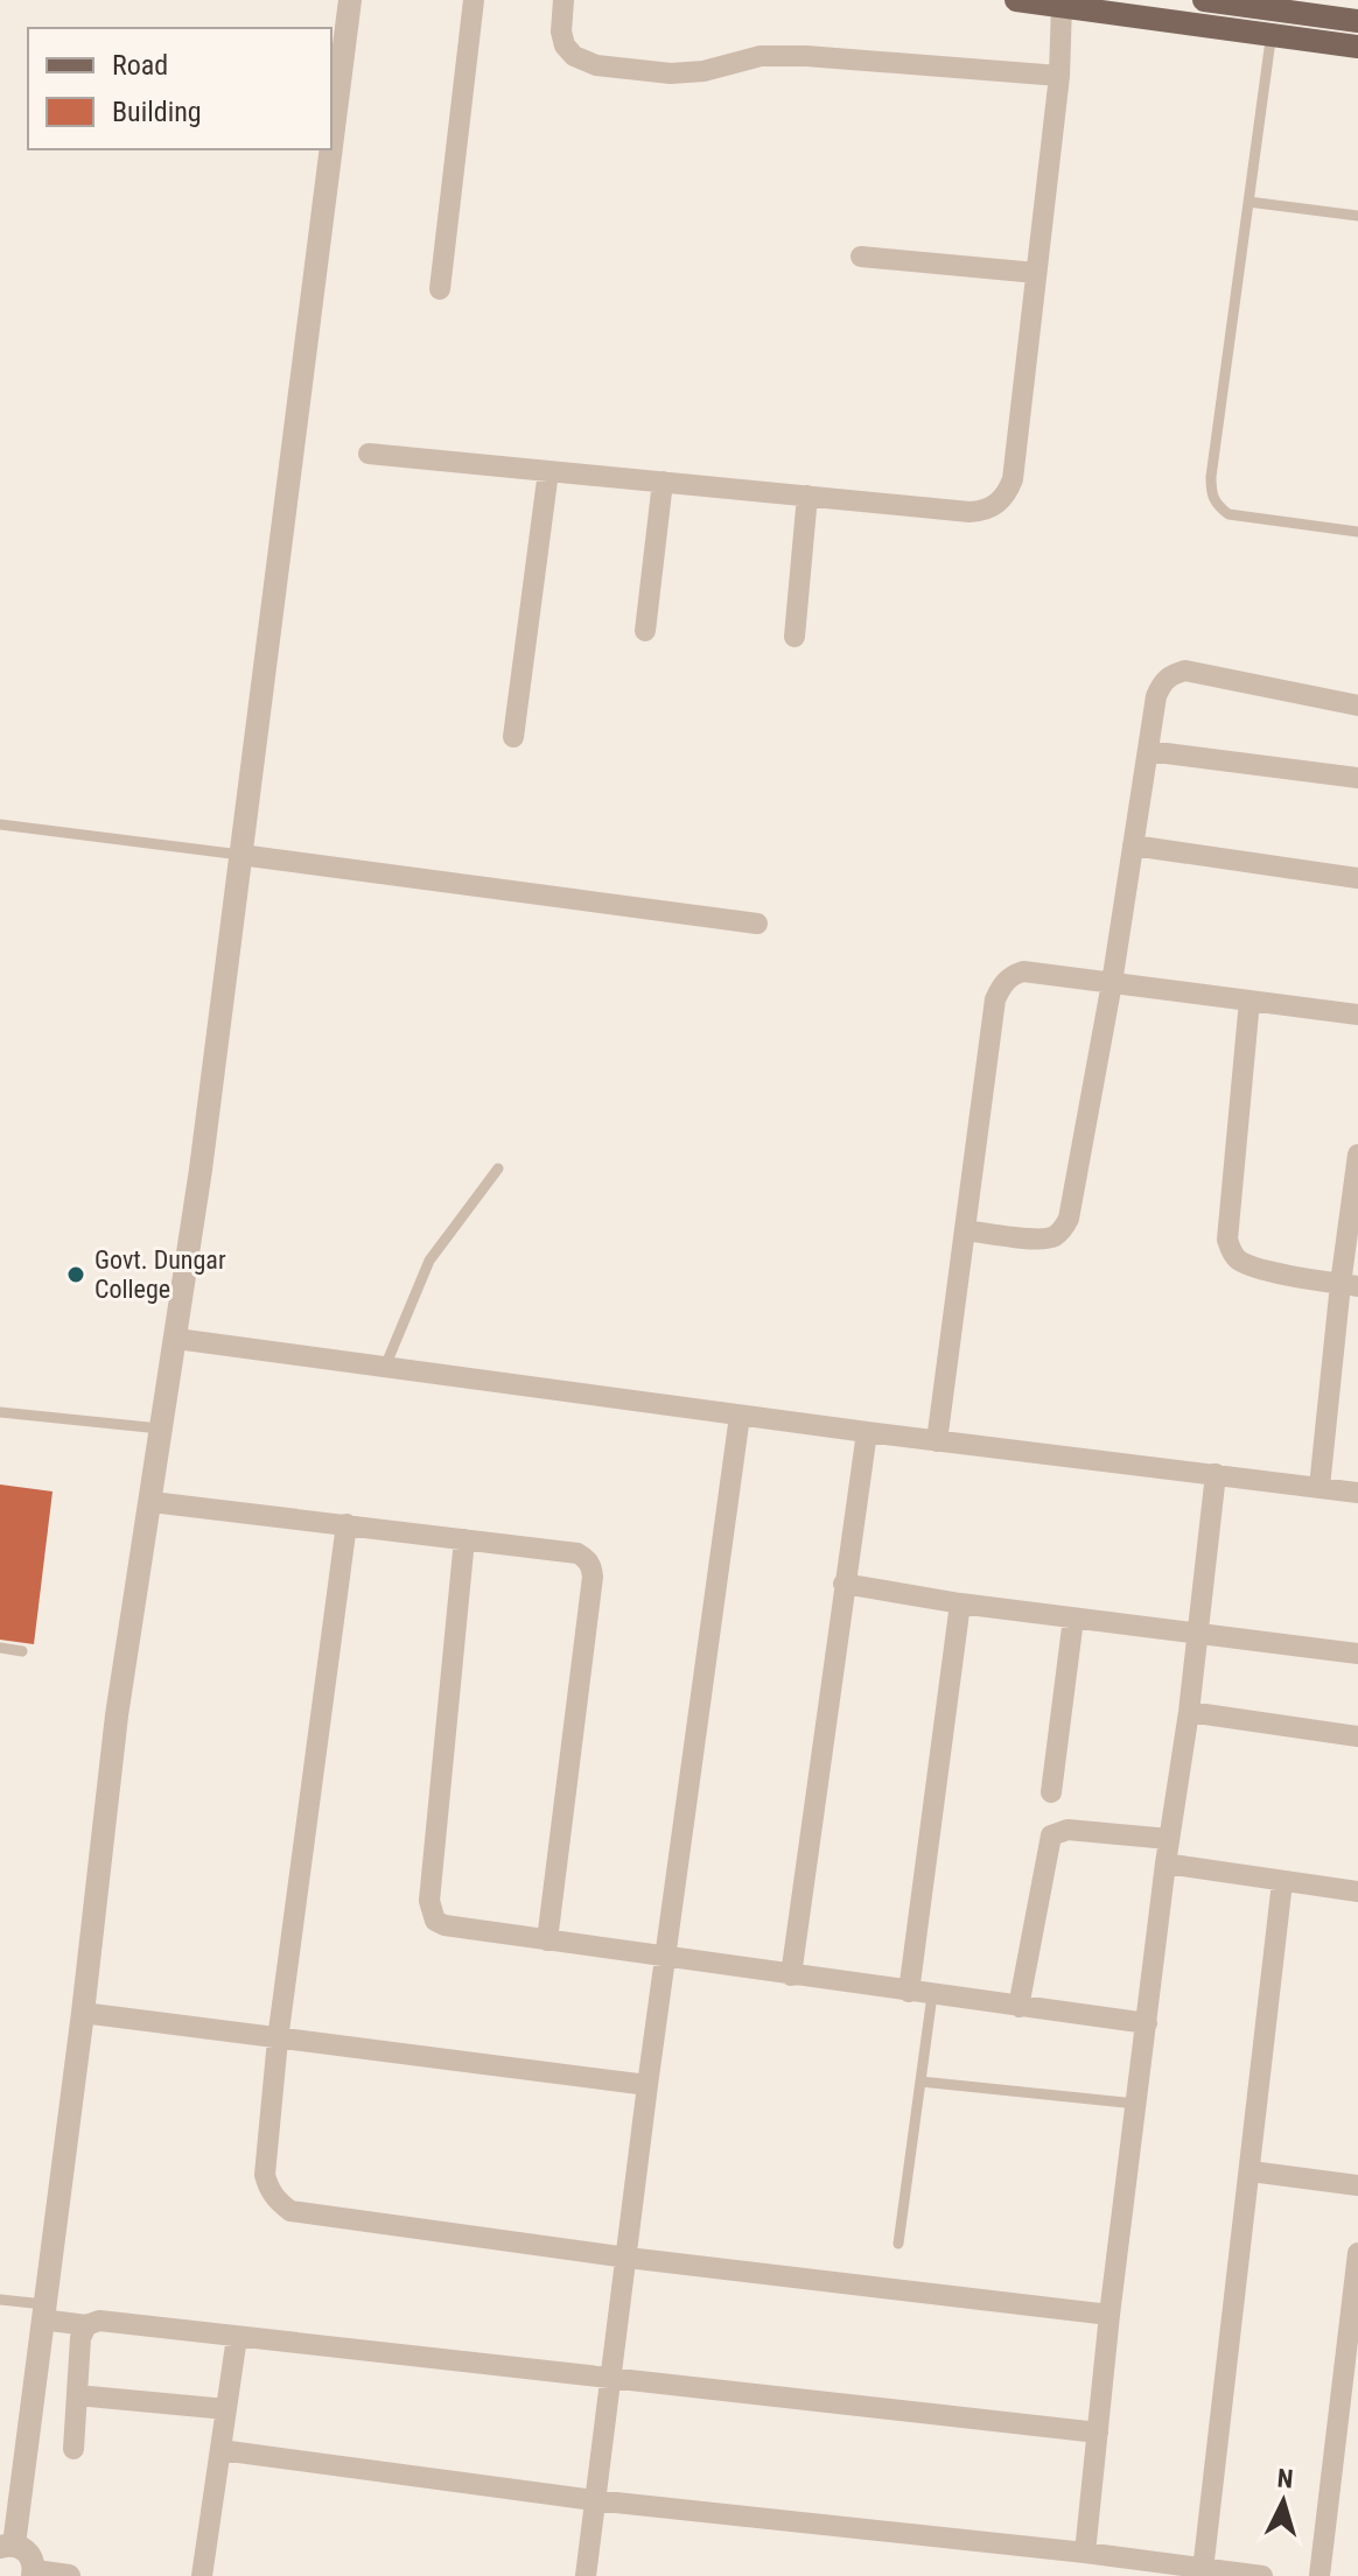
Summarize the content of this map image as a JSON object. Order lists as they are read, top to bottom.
{
  "places": ["Govt. Dungar College"],
  "legend": ["Road", "Building"],
  "north": "top"
}
